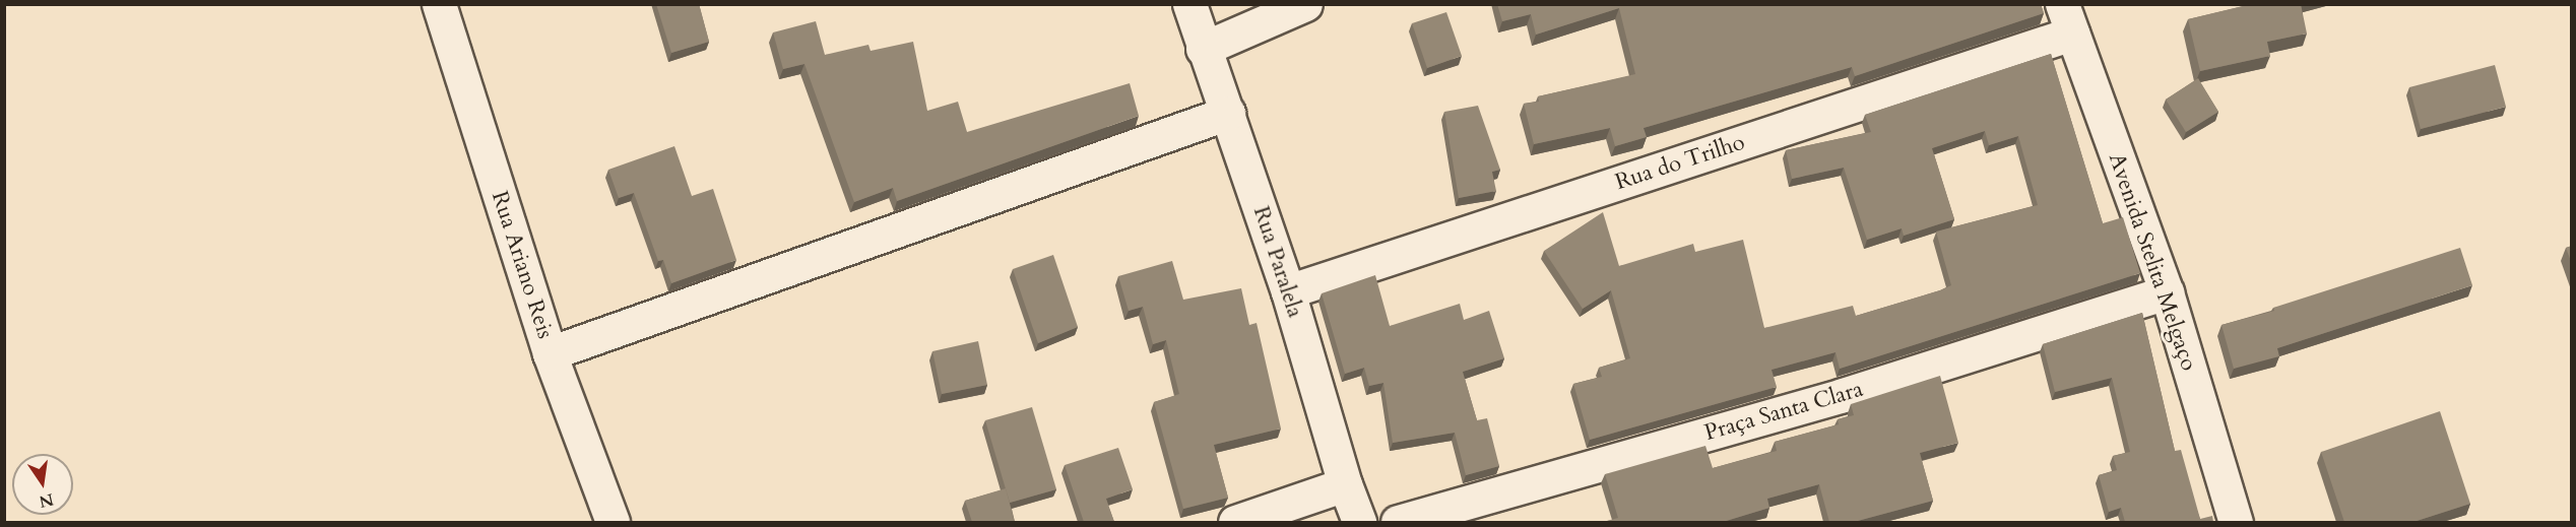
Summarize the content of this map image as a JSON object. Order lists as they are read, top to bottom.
{
  "streets": {
    "street": [
      "Rua do Trilho",
      "Rua Paralela",
      "Avenida Stelita Melgaço",
      "Rua Ariano Reis",
      "Praça Santa Clara"
    ]
  },
  "crossings": [
    ["Rua do Trilho", "Rua Paralela"],
    ["Rua do Trilho", "Avenida Stelita Melgaço"],
    ["Avenida Stelita Melgaço", "Praça Santa Clara"]
  ],
  "north": "bottom"
}
